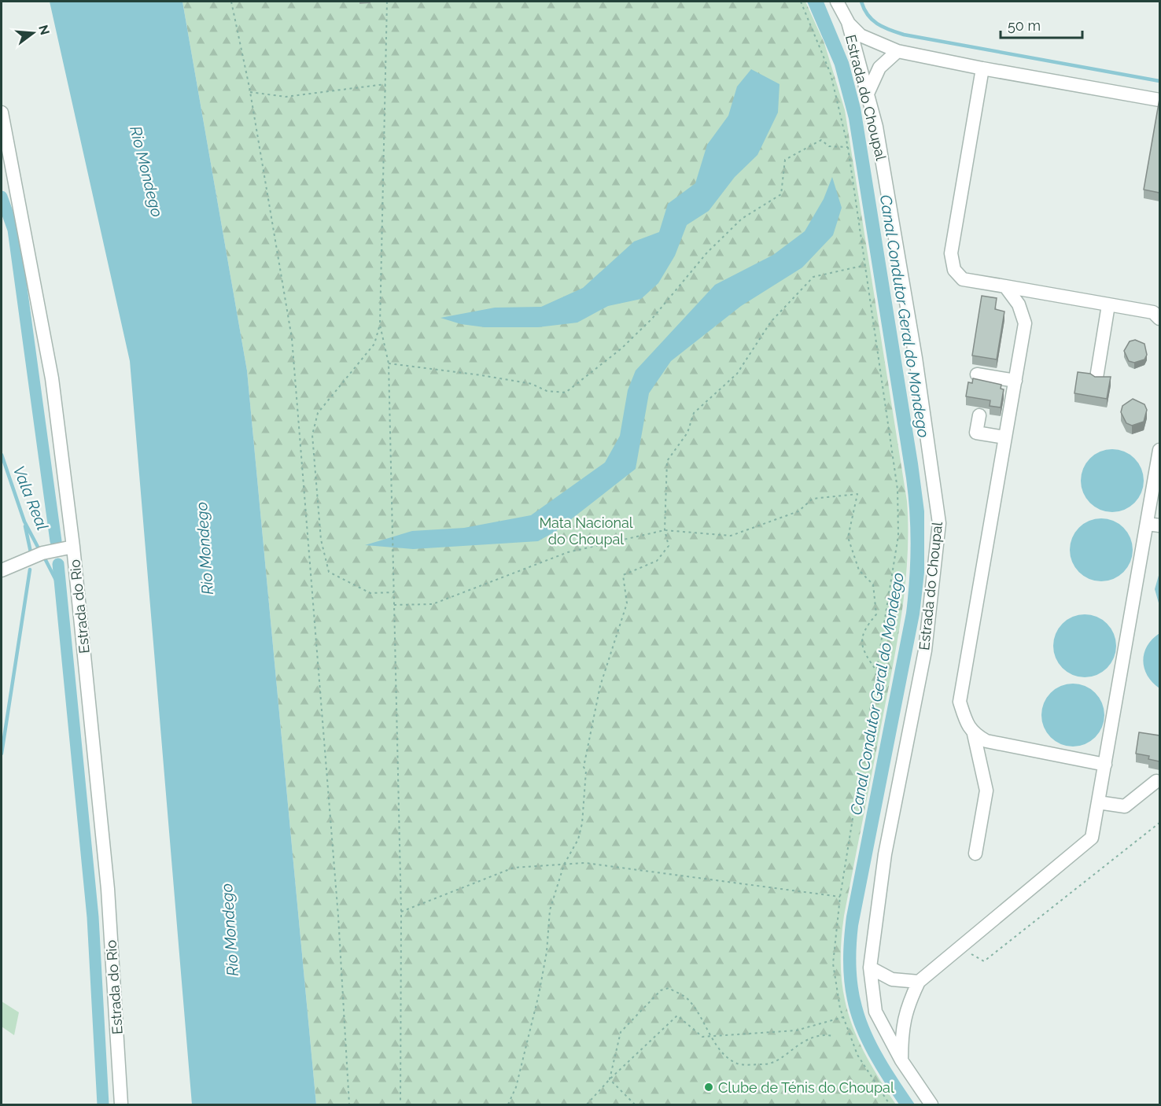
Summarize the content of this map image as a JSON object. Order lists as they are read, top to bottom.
{
  "streets": {
    "street": ["Estrada do Choupal", "Estrada do Rio"]
  },
  "water": ["Rio Mondego", "Canal Condutor Geral do Mondego", "Vala Real"],
  "parks": ["Mata Nacional do Choupal"],
  "places": ["Clube de Ténis do Choupal"],
  "scale_bar": "50 m",
  "north": "right"
}
